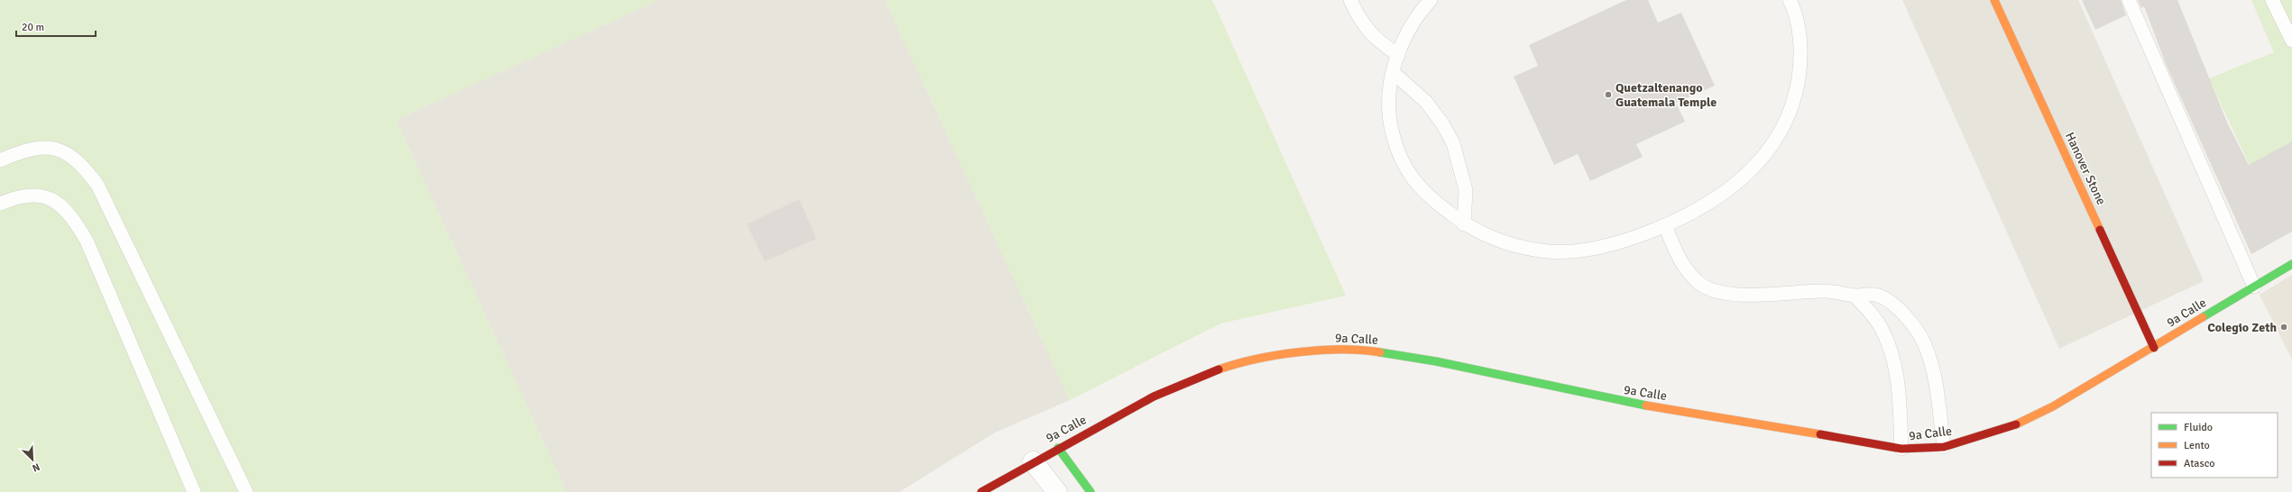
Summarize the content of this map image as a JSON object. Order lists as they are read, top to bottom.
{
  "streets": {
    "street": ["Hanover Stone", "9a Calle"]
  },
  "crossings": [
    ["Hanover Stone", "9a Calle"]
  ],
  "places": ["Quetzaltenango Guatemala Temple", "Colegio Zeth"],
  "legend": ["Fluido", "Lento", "Atasco"],
  "scale_bar": "20 m",
  "north": "bottom right"
}
